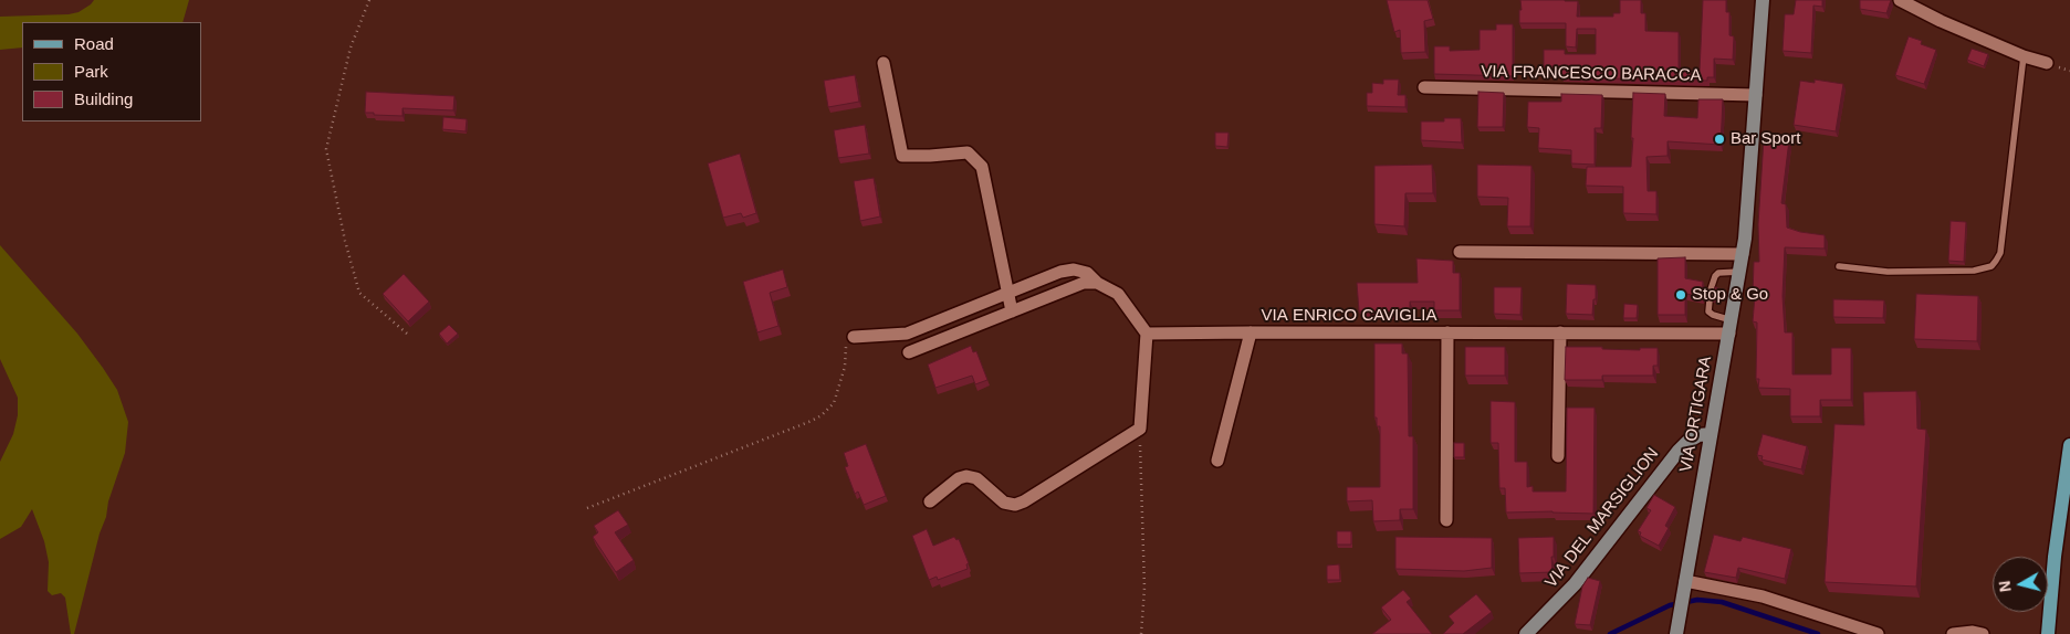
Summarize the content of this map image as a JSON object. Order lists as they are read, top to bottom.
{
  "streets": {
    "street": [
      "VIA FRANCESCO BARACCA",
      "VIA ENRICO CAVIGLIA",
      "VIA ORTIGARA",
      "VIA DEL MARSIGLION"
    ]
  },
  "crossings": [
    ["VIA FRANCESCO BARACCA", "VIA ORTIGARA"],
    ["VIA ENRICO CAVIGLIA", "VIA ORTIGARA"],
    ["VIA ORTIGARA", "VIA DEL MARSIGLION"]
  ],
  "places": ["Bar Sport", "Stop & Go"],
  "legend": ["Road", "Park", "Building"],
  "north": "left"
}
